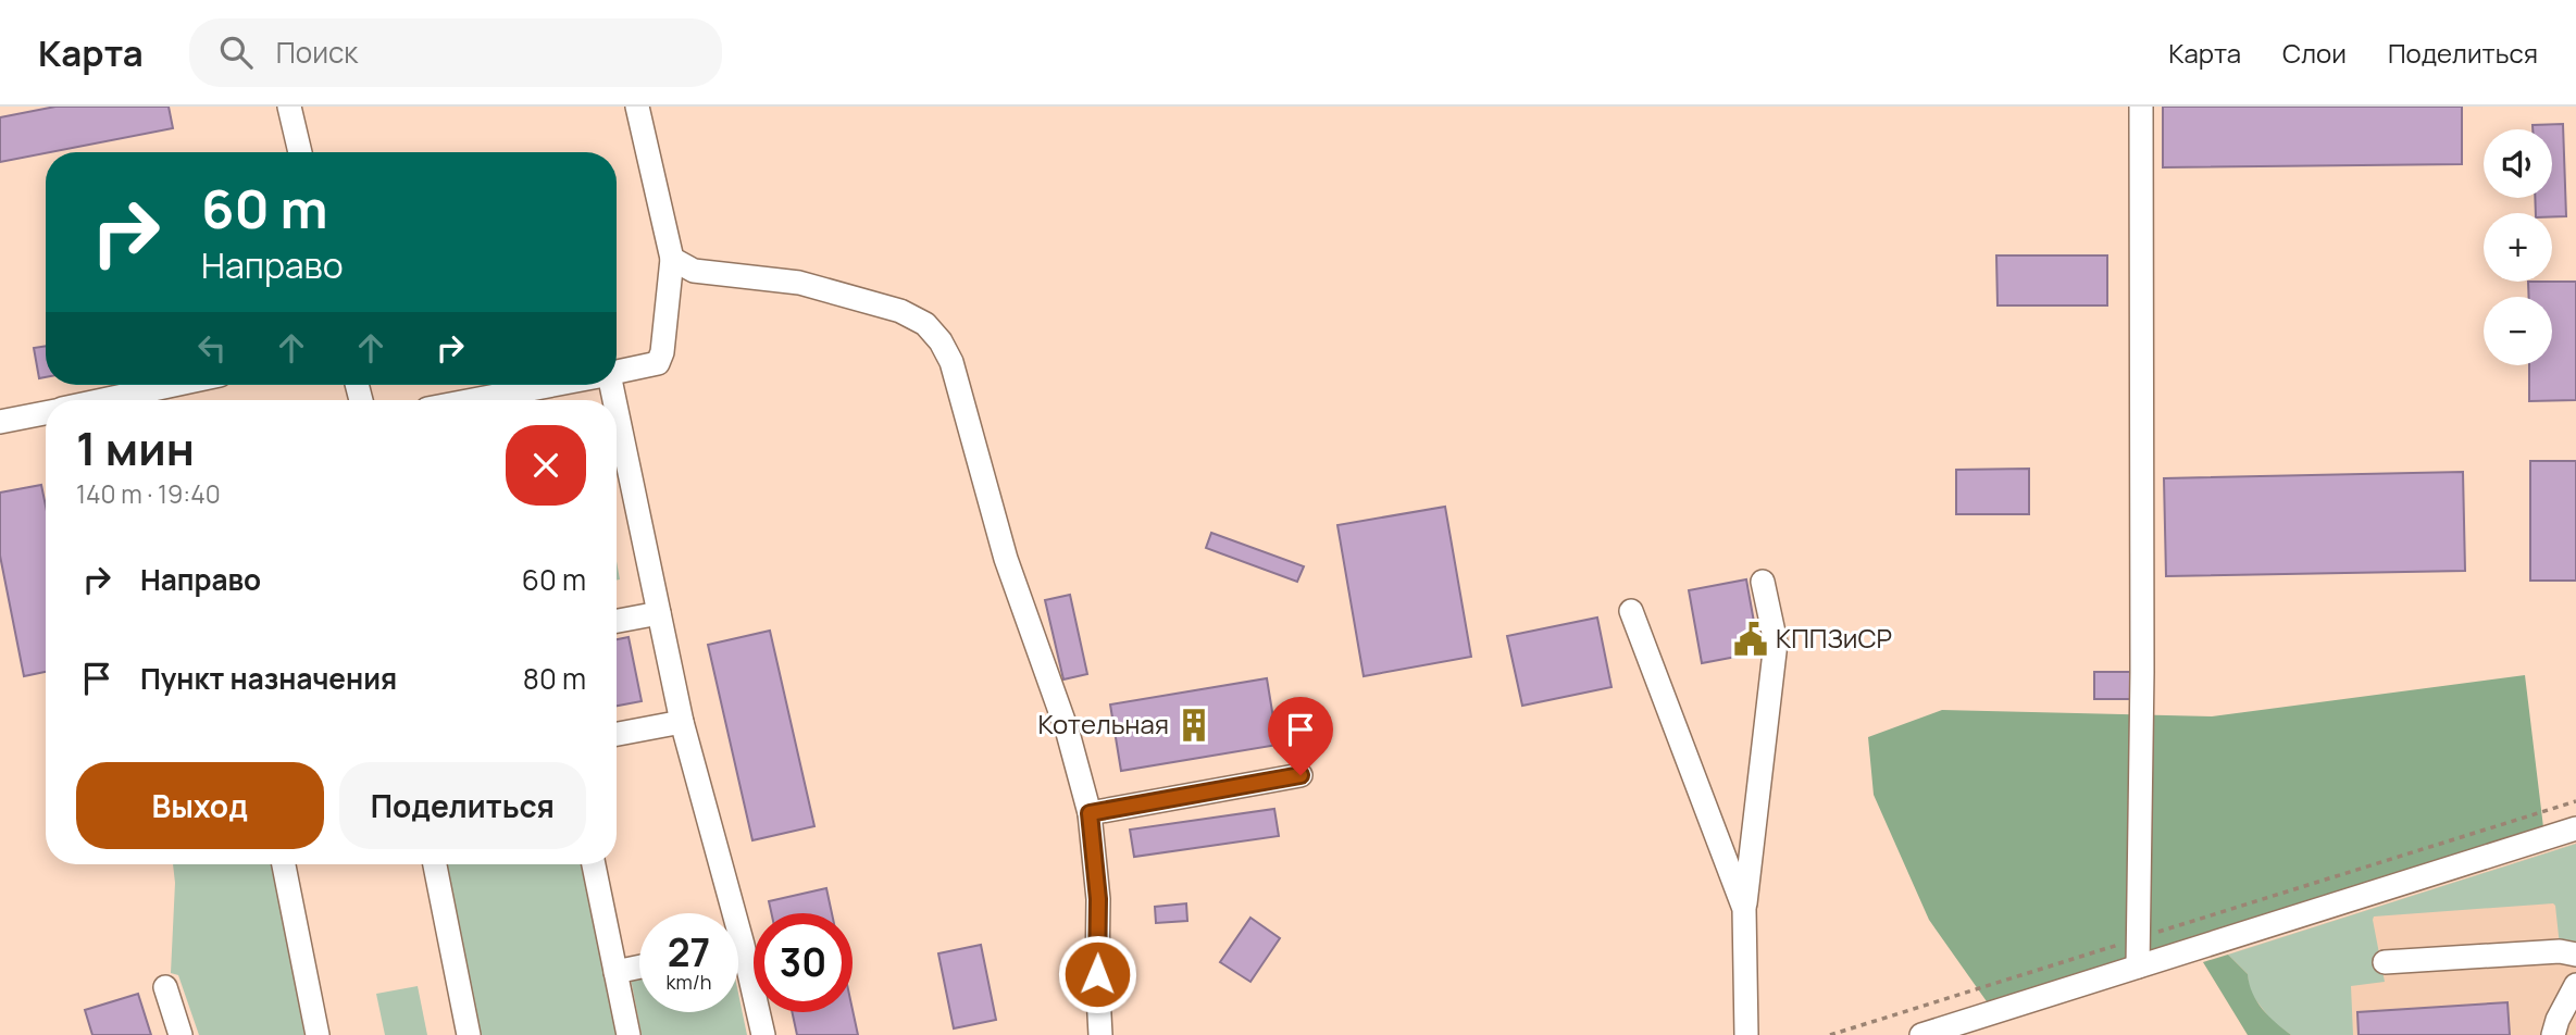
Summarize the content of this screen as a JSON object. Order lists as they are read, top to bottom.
{
  "places": {
    "public building": ["КППЗиСР"],
    "building": ["Котельная"]
  },
  "page": {
    "header": "Карта",
    "search": "Поиск",
    "nav": ["Карта", "Слои", "Поделиться"],
    "map_buttons": ["+", "−"],
    "turn": ["60 m", "Направо"],
    "heading": ["1 мин", "140 m · 19:40"],
    "list": [
      {
        "name": "Направо",
        "value": "60 m"
      },
      {
        "name": "Пункт назначения",
        "value": "80 m"
      }
    ],
    "buttons": ["Выход", "Поделиться"],
    "speed": "27 km/h",
    "limit": "30"
  }
}
